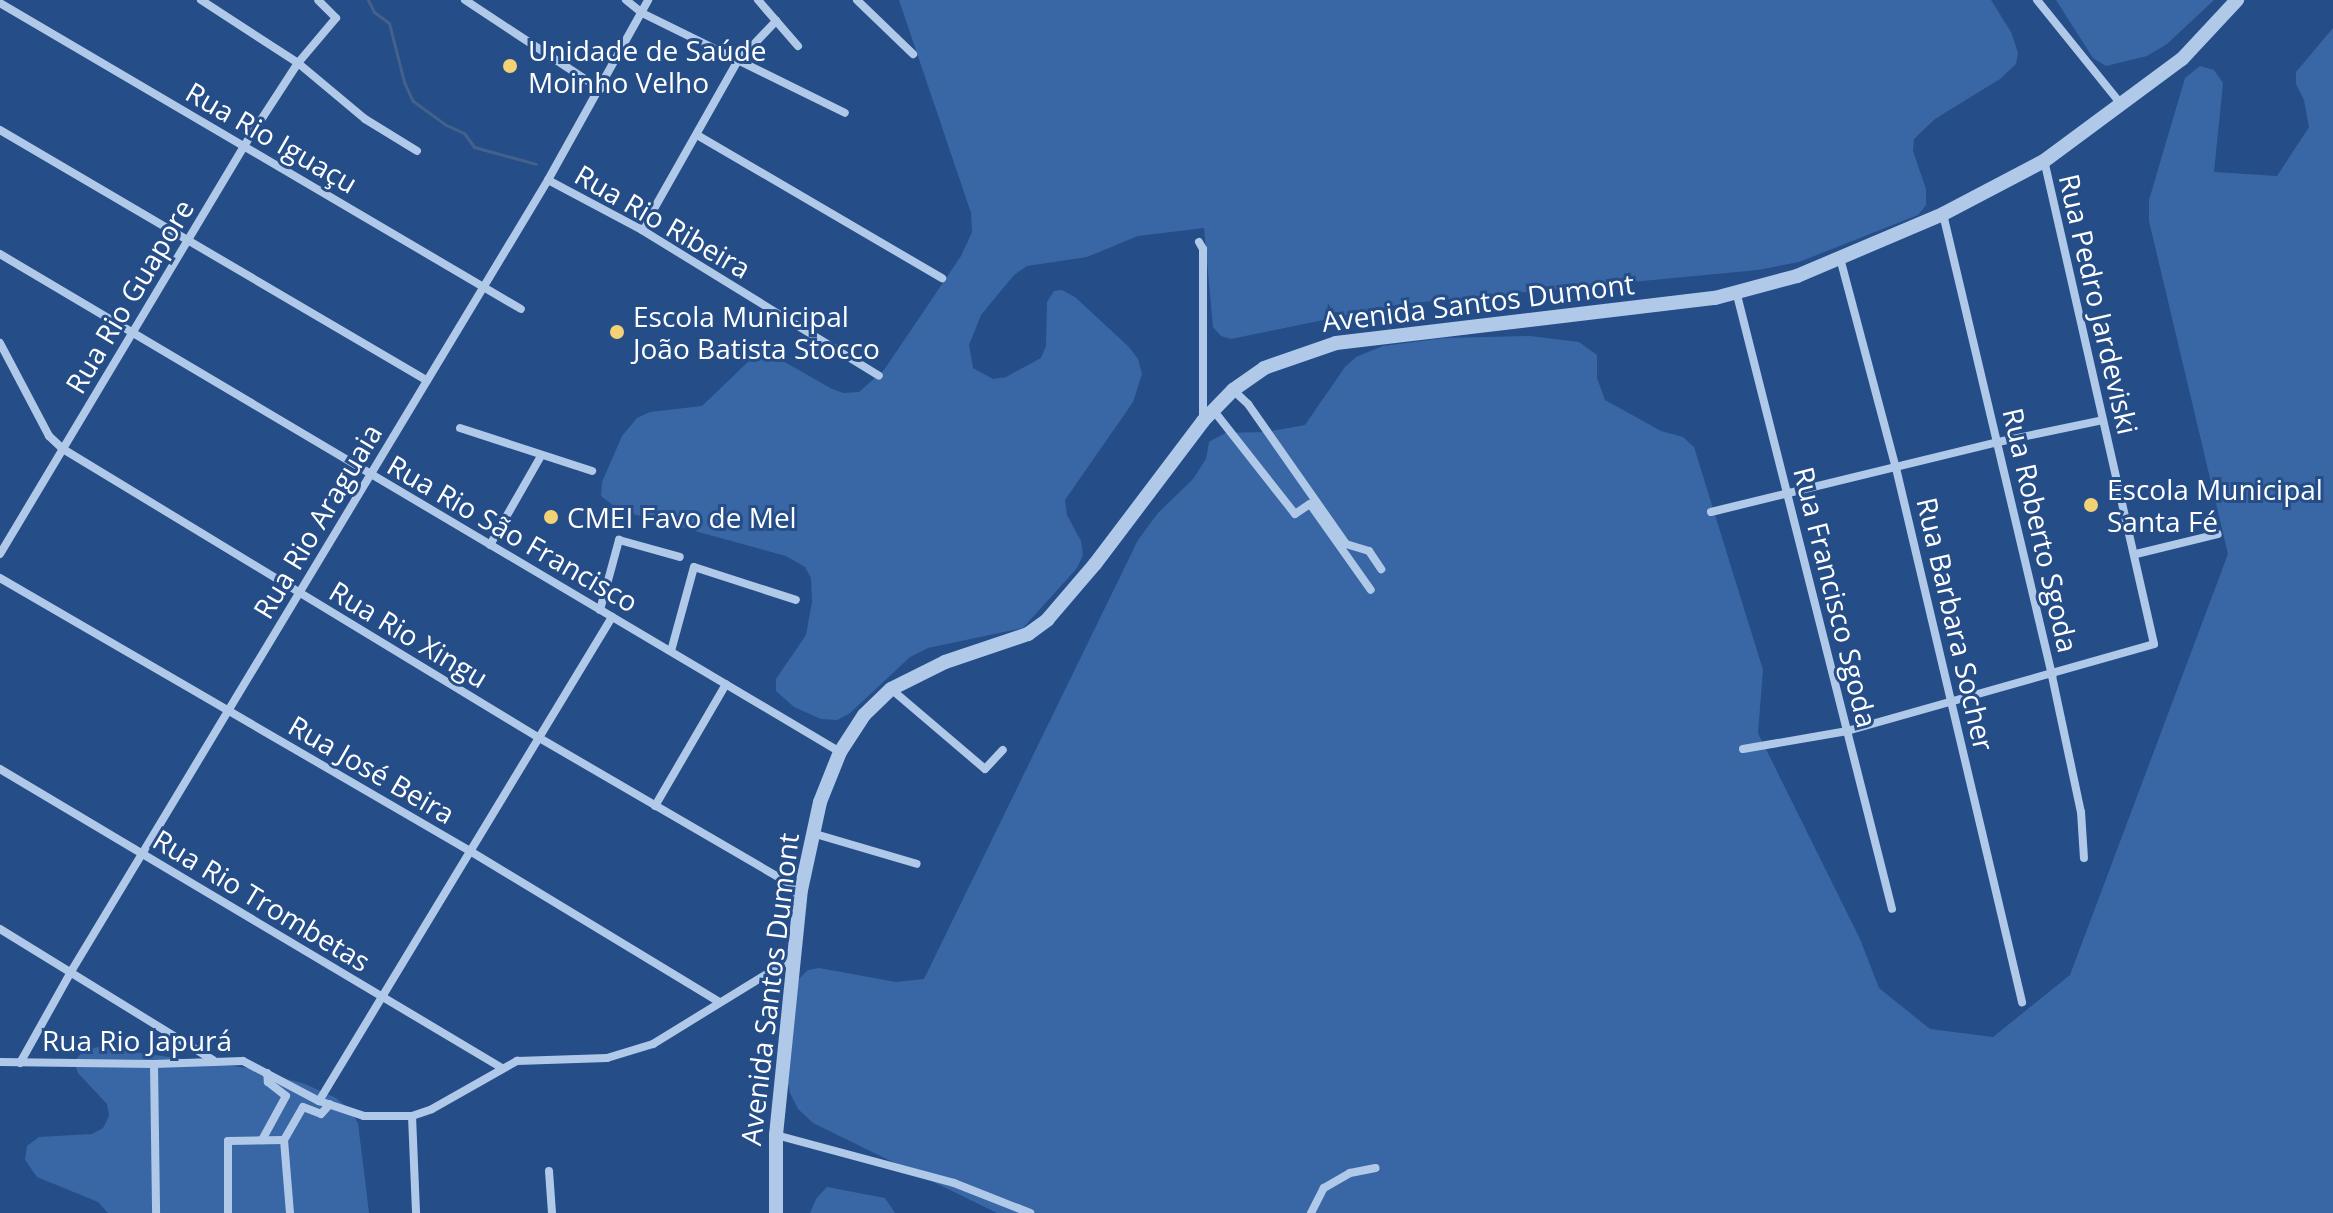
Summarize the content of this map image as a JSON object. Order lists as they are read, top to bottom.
{
  "streets": {
    "street": [
      "Rua Rio Iguaçu",
      "Rua Rio Ribeira",
      "Rua Rio Guapore",
      "Avenida Santos Dumont",
      "Rua Pedro Jardeviski",
      "Rua Rio Araguaia",
      "Rua Roberto Sgoda",
      "Rua Rio São Francisco",
      "Rua Francisco Sgoda",
      "Rua Barbara Socher",
      "Rua Rio Xingu",
      "Rua José Beira",
      "Rua Rio Trombetas",
      "Rua Rio Japurá"
    ]
  },
  "crossings": [
    ["Rua Rio Iguaçu", "Rua Rio Guapore"],
    ["Rua Rio Iguaçu", "Rua Rio Araguaia"],
    ["Rua Rio Ribeira", "Rua Rio Araguaia"],
    ["Rua Rio Guapore", "Rua Rio São Francisco"],
    ["Rua Rio Guapore", "Rua Rio Xingu"],
    ["Avenida Santos Dumont", "Rua Pedro Jardeviski"],
    ["Avenida Santos Dumont", "Rua Roberto Sgoda"],
    ["Avenida Santos Dumont", "Rua Rio São Francisco"],
    ["Avenida Santos Dumont", "Rua Francisco Sgoda"],
    ["Avenida Santos Dumont", "Rua Barbara Socher"],
    ["Avenida Santos Dumont", "Rua Rio Xingu"],
    ["Avenida Santos Dumont", "Rua Rio Japurá"],
    ["Rua Pedro Jardeviski", "Rua Roberto Sgoda"],
    ["Rua Rio Araguaia", "Rua Rio São Francisco"],
    ["Rua Rio Araguaia", "Rua Rio Xingu"],
    ["Rua Rio Araguaia", "Rua José Beira"],
    ["Rua Rio Araguaia", "Rua Rio Trombetas"],
    ["Rua Rio Araguaia", "Rua Rio Japurá"],
    ["Rua José Beira", "Rua Rio Japurá"],
    ["Rua Rio Trombetas", "Rua Rio Japurá"]
  ],
  "places": [
    "Unidade de Saúde Moinho Velho",
    "Escola Municipal João Batista Stocco",
    "Escola Municipal Santa Fé",
    "CMEI Favo de Mel"
  ]
}
